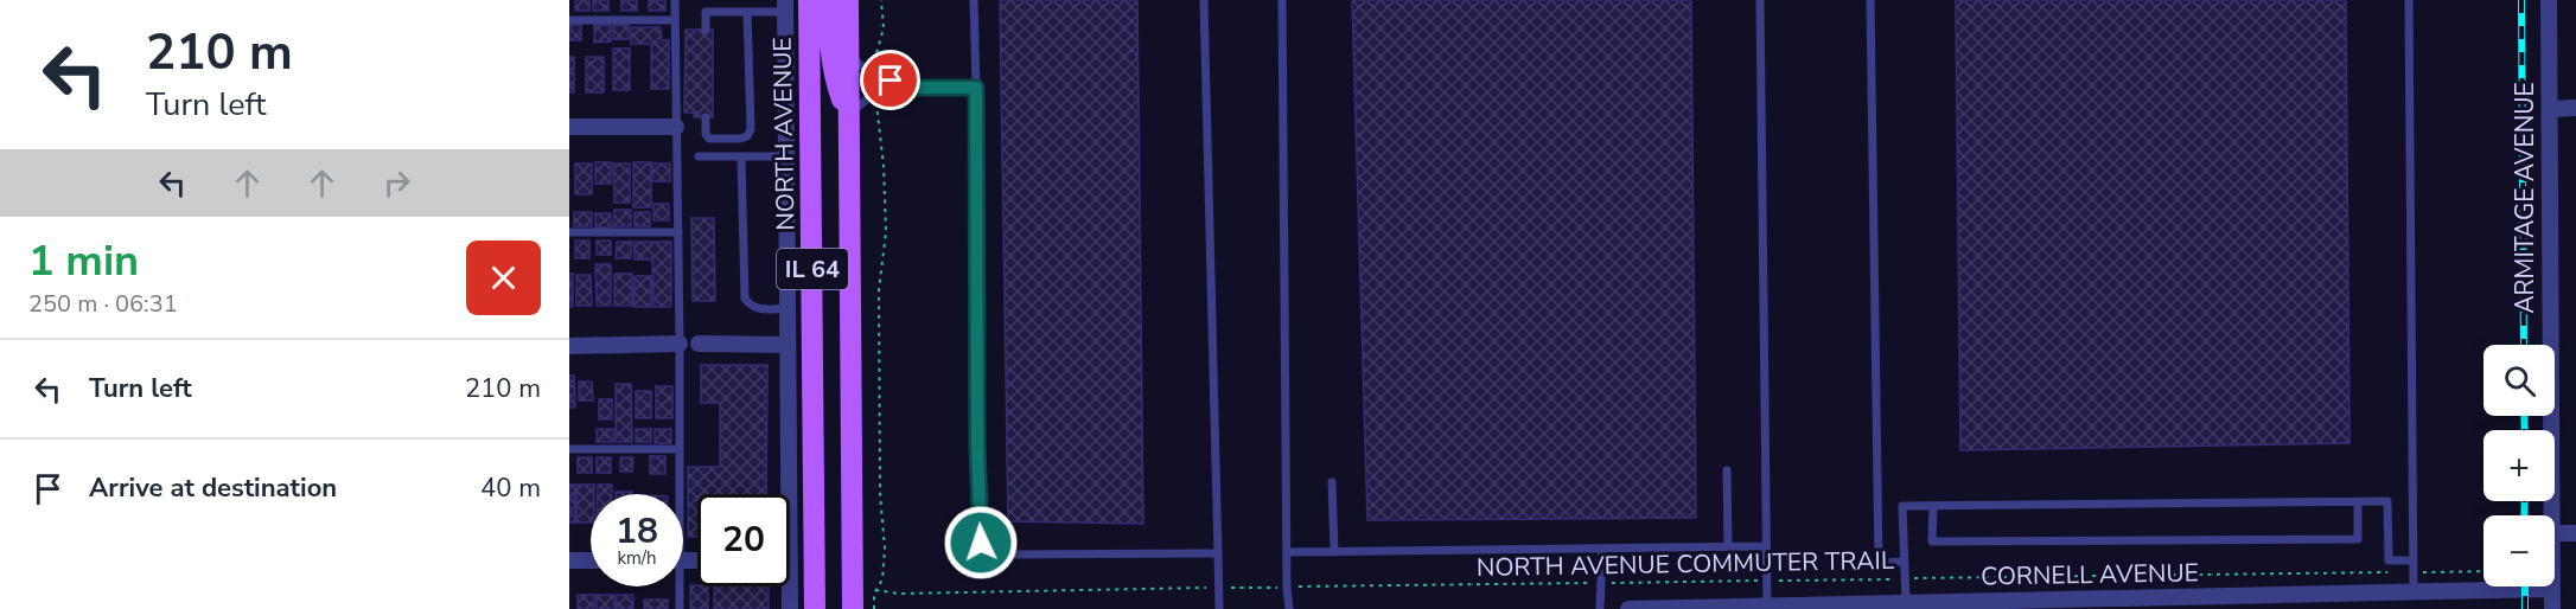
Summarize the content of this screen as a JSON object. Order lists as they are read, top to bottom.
{
  "streets": {
    "main road": ["NORTH AVENUE", "IL 64"],
    "street": ["ARMITAGE AVENUE", "CORNELL AVENUE"],
    "path": ["NORTH AVENUE COMMUTER TRAIL"]
  },
  "crossings": [
    ["ARMITAGE AVENUE", "CORNELL AVENUE"]
  ],
  "page": {
    "turn": ["210 m", "Turn left"],
    "heading": ["1 min", "250 m · 06:31"],
    "list": [
      {
        "name": "Turn left",
        "value": "210 m"
      },
      {
        "name": "Arrive at destination",
        "value": "40 m"
      }
    ],
    "map_buttons": ["+", "−"],
    "speed": "18 km/h",
    "limit": "20"
  }
}
